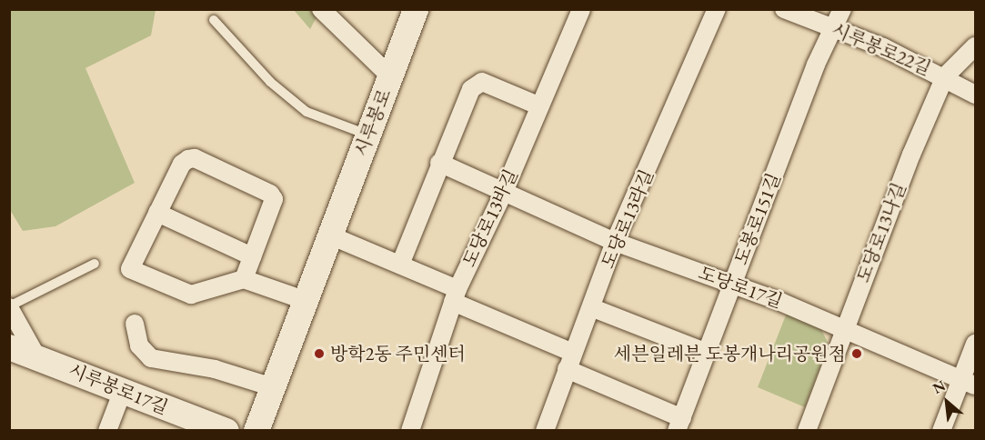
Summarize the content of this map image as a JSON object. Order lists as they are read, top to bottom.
{
  "streets": {
    "street": [
      "시루봉로22길",
      "시루봉로",
      "도당로13바길",
      "도당로13라길",
      "도봉로151길",
      "도당로13나길",
      "도당로17길",
      "시루봉로17길"
    ]
  },
  "crossings": [
    ["시루봉로22길", "도봉로151길"],
    ["시루봉로22길", "도당로13나길"],
    ["도당로13바길", "도당로17길"],
    ["도당로13라길", "도당로17길"],
    ["도봉로151길", "도당로17길"],
    ["도당로13나길", "도당로17길"]
  ],
  "places": ["방학2동 주민센터", "세븐일레븐 도봉개나리공원점"],
  "north": "top left"
}
